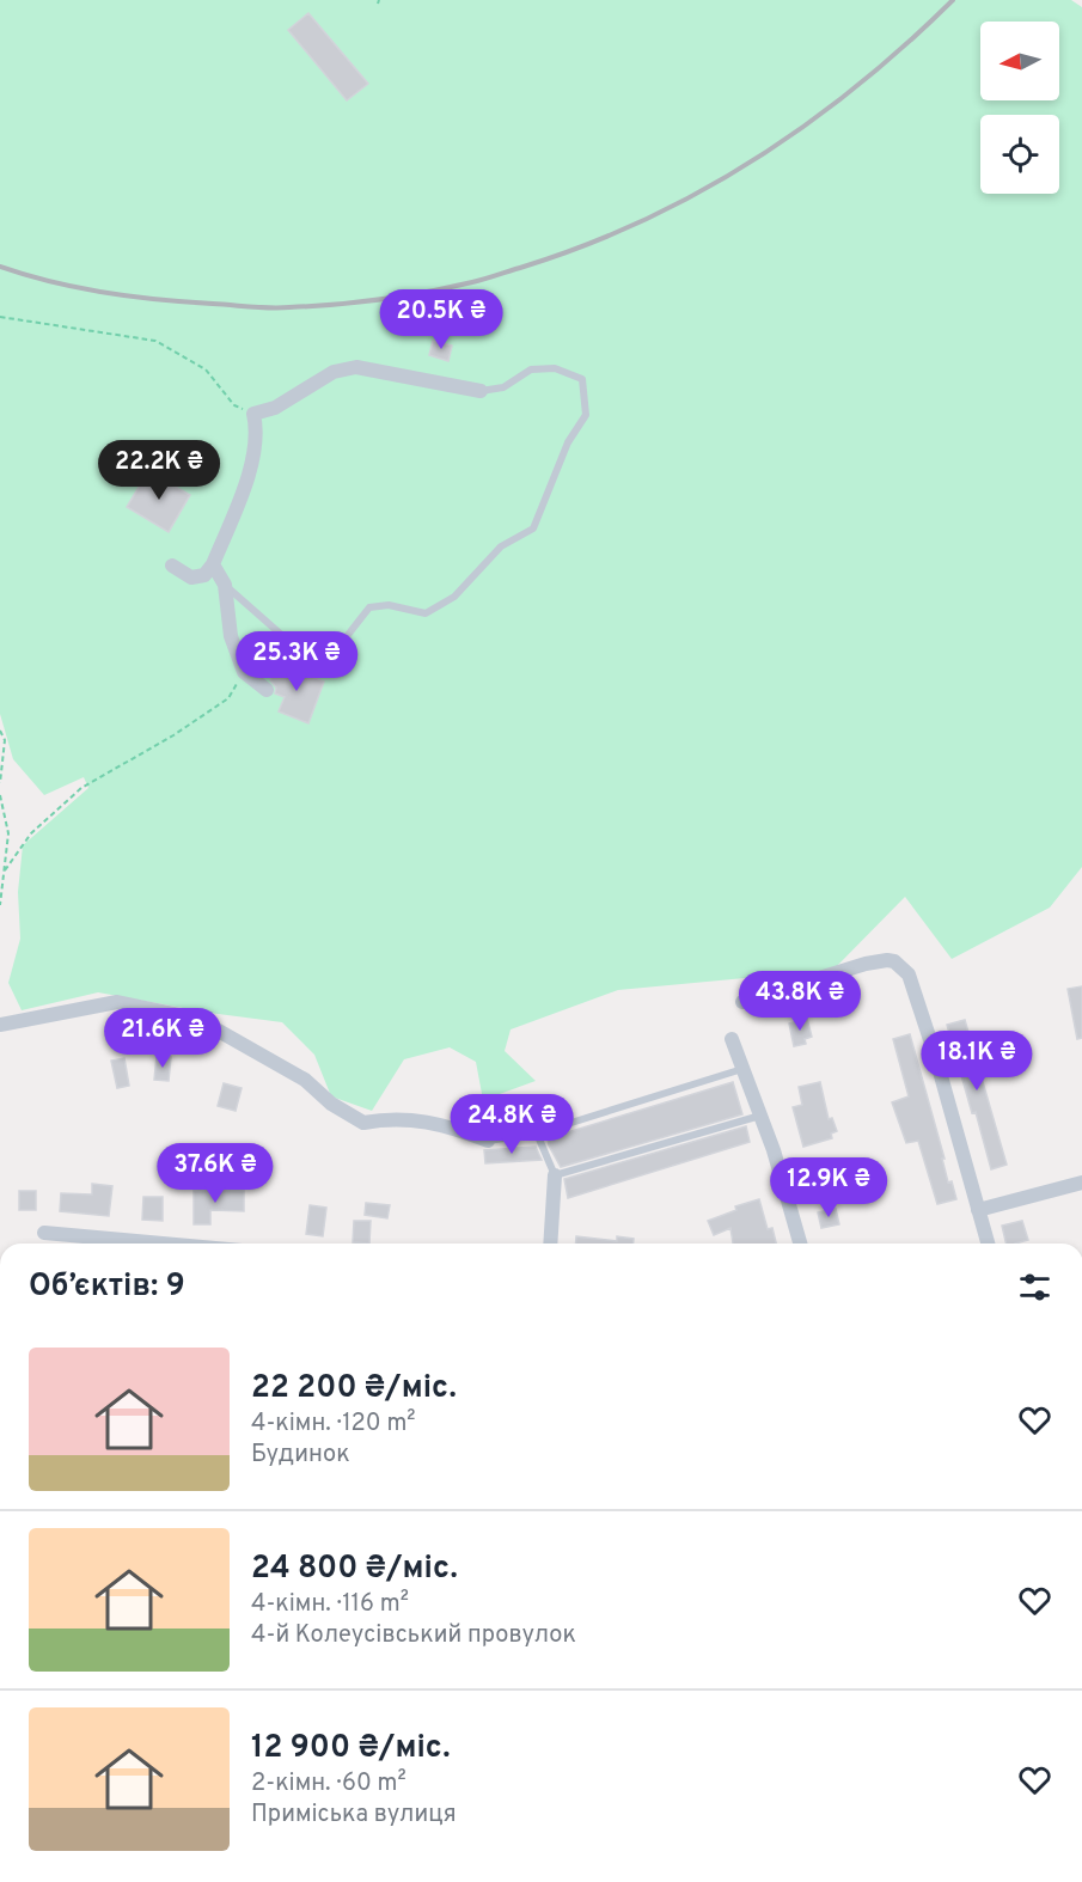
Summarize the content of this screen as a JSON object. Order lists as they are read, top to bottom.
{
  "north": "left",
  "page": {
    "price": [
      "20.5K ₴",
      "22.2K ₴",
      "25.3K ₴",
      "43.8K ₴",
      "21.6K ₴",
      "18.1K ₴",
      "24.8K ₴",
      "37.6K ₴",
      "12.9K ₴"
    ],
    "heading": "Об’єктів: 9",
    "list": [
      {
        "name": "22 200 ₴/міс.",
        "note": "4-кімн. · 120 m² · Будинок"
      },
      {
        "name": "24 800 ₴/міс.",
        "note": "4-кімн. · 116 m² · 4-й Колеусівський провулок"
      },
      {
        "name": "12 900 ₴/міс.",
        "note": "2-кімн. · 60 m² · Приміська вулиця"
      }
    ]
  }
}
